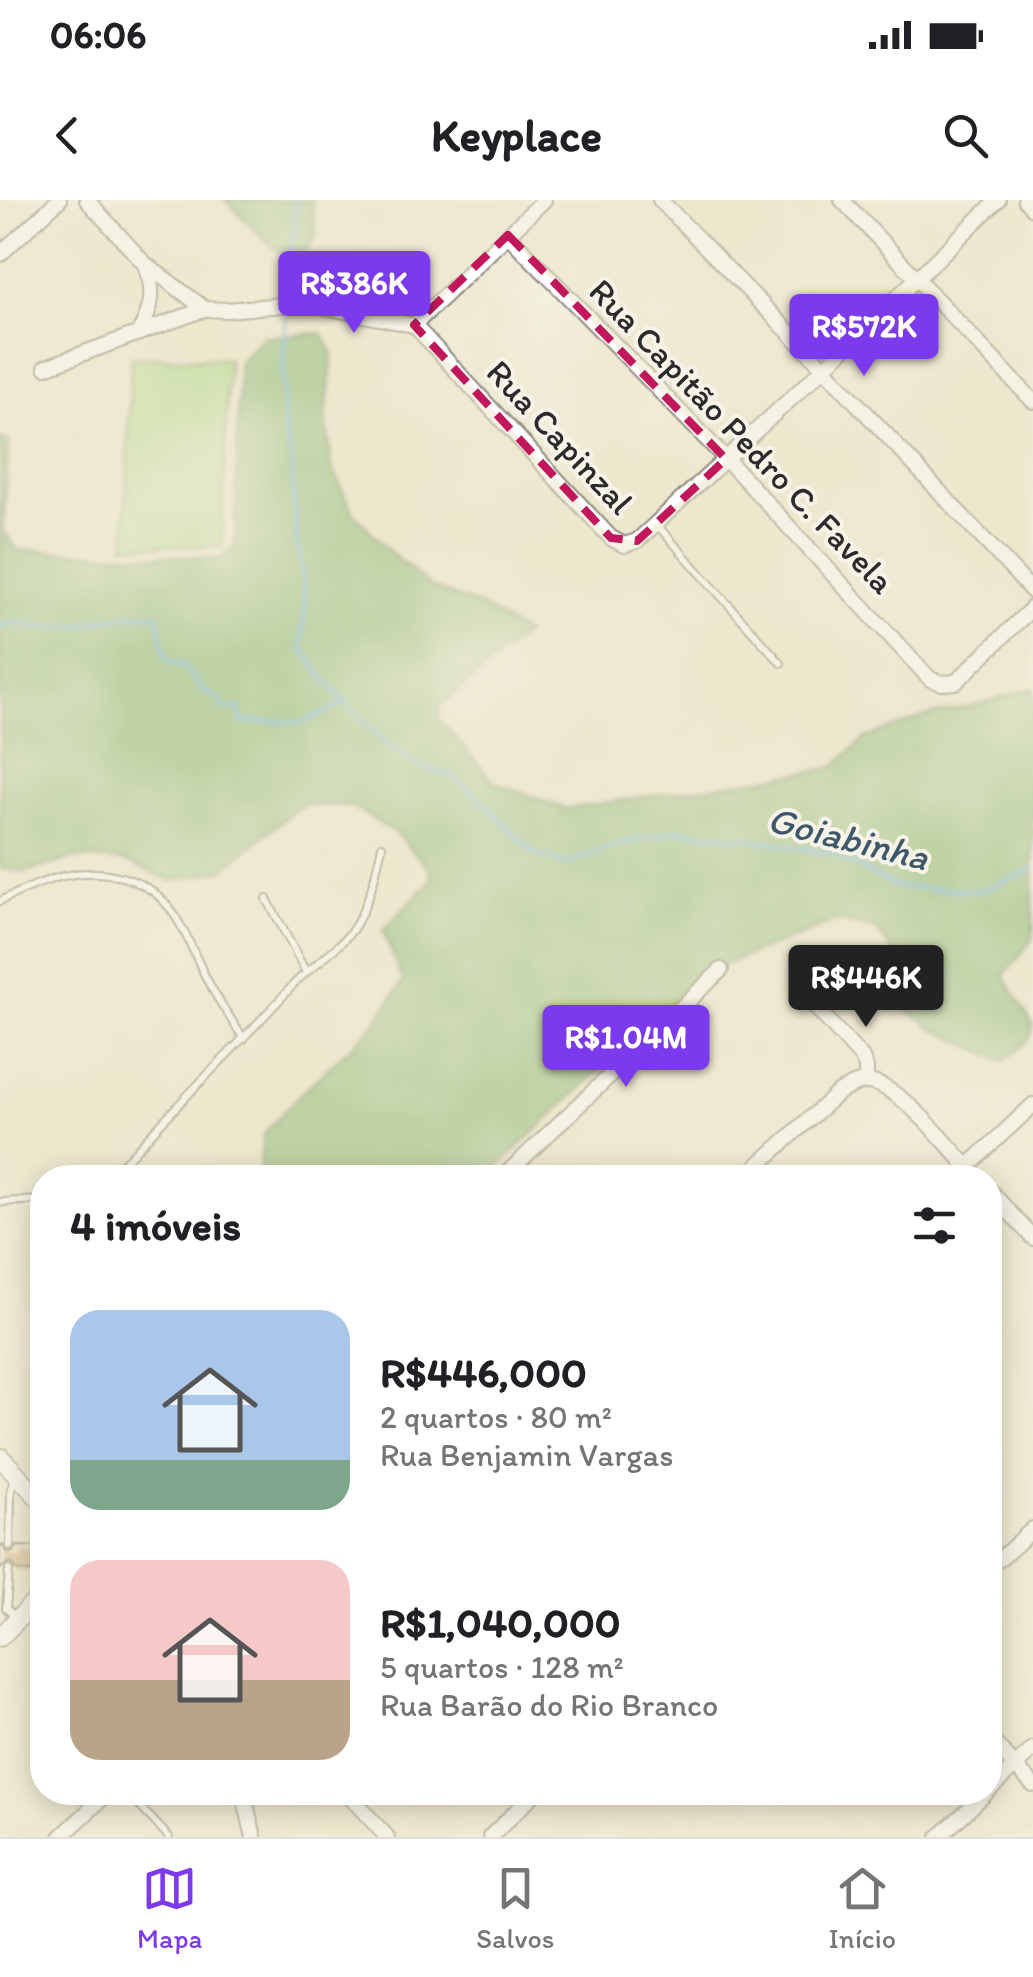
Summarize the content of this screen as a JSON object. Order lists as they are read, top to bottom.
{
  "streets": {
    "street": ["Rua Capitão Pedro C. Favela", "Rua Capinzal"]
  },
  "water": ["Goiabinha"],
  "page": {
    "status": "06:06",
    "header": "Keyplace",
    "price": [
      "R$386K",
      "R$572K",
      "R$446K",
      "R$1.04M"
    ],
    "heading": "4 imóveis",
    "list": [
      {
        "name": "R$446,000",
        "note": "2 quartos · 80 m² · Rua Benjamin Vargas"
      },
      {
        "name": "R$1,040,000",
        "note": "5 quartos · 128 m² · Rua Barão do Rio Branco"
      }
    ],
    "tabs": ["Mapa", "Salvos", "Início"]
  }
}
